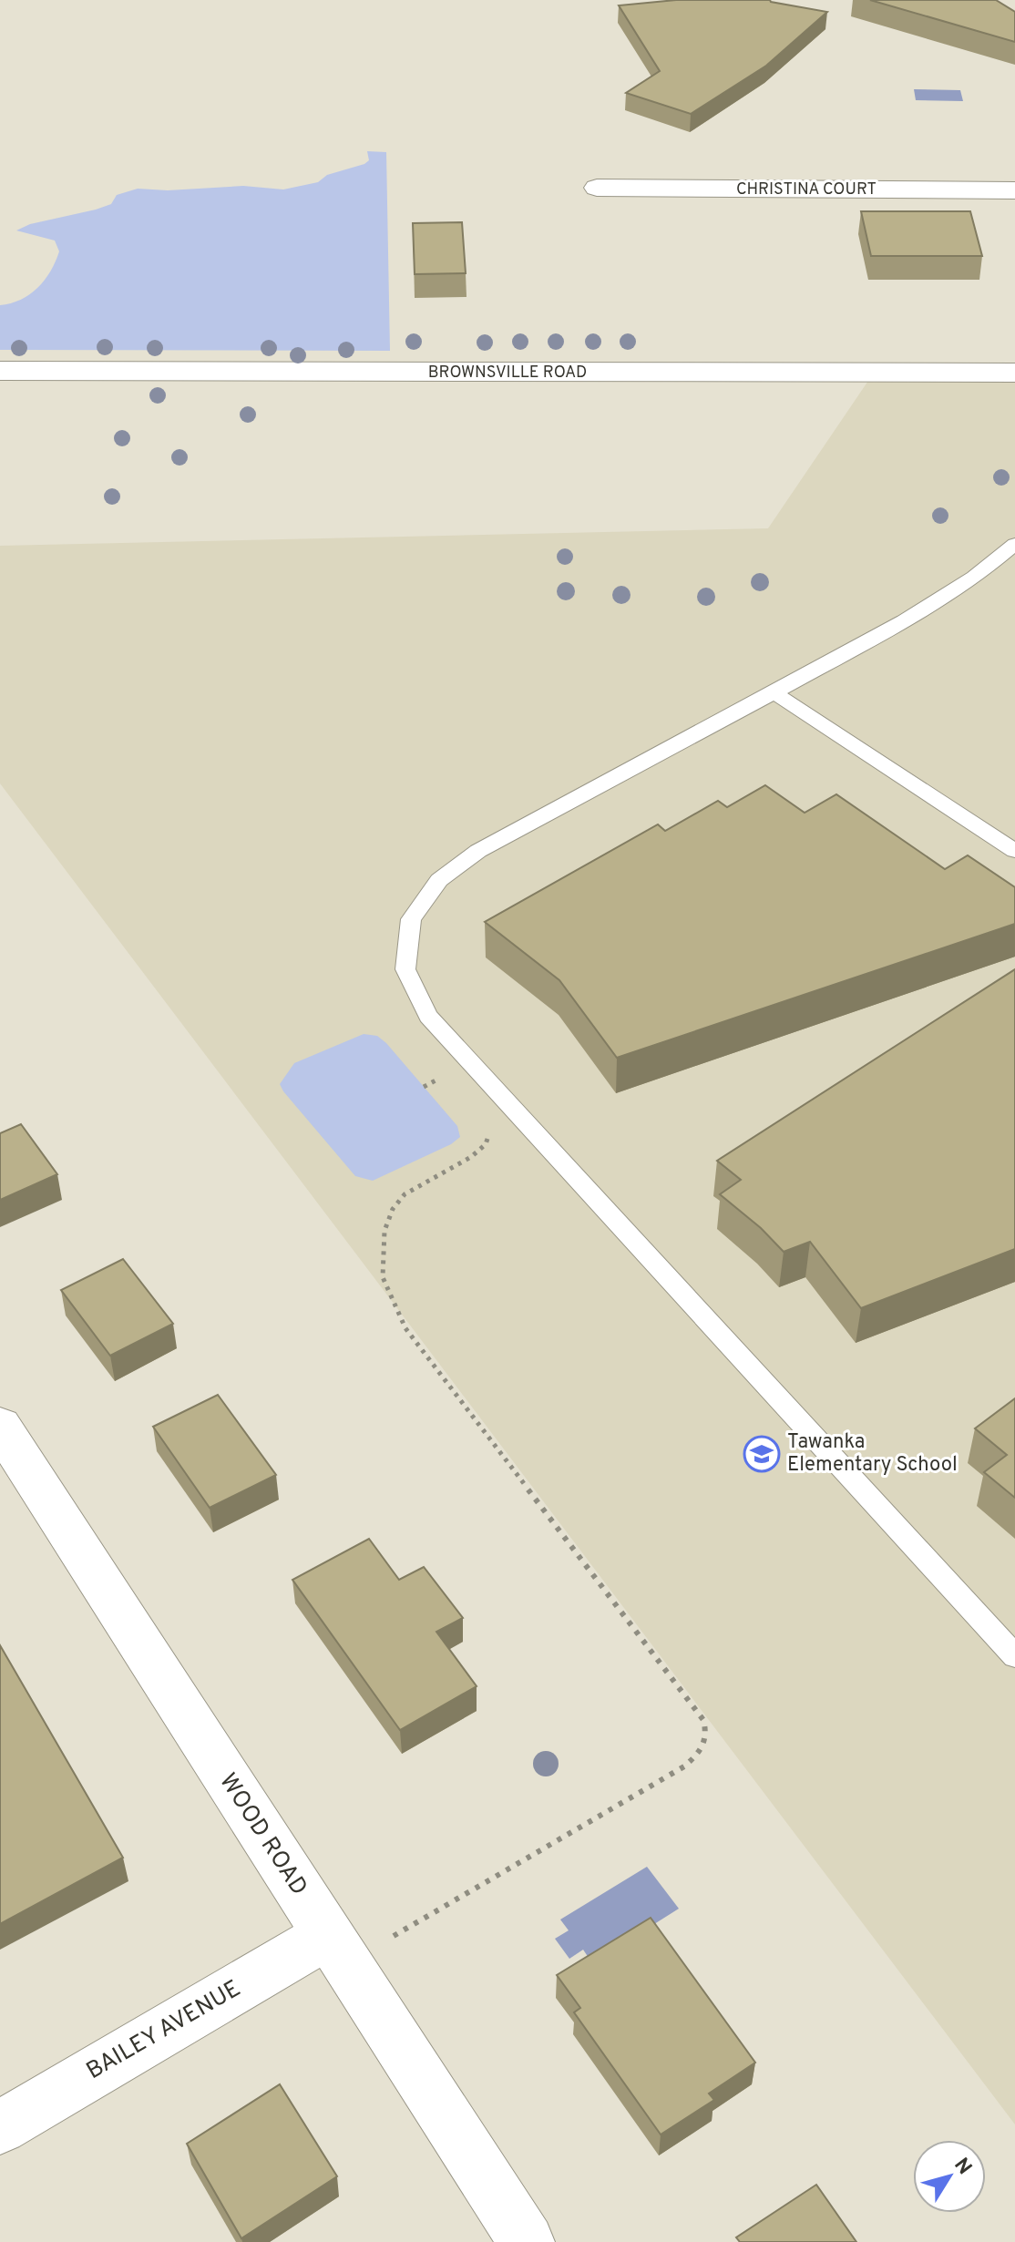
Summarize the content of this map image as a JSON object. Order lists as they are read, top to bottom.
{
  "streets": {
    "street": [
      "CHRISTINA COURT",
      "BROWNSVILLE ROAD",
      "WOOD ROAD",
      "BAILEY AVENUE"
    ]
  },
  "crossings": [
    ["WOOD ROAD", "BAILEY AVENUE"]
  ],
  "places": {
    "school or university": ["Tawanka Elementary School"]
  },
  "north": "top right"
}
